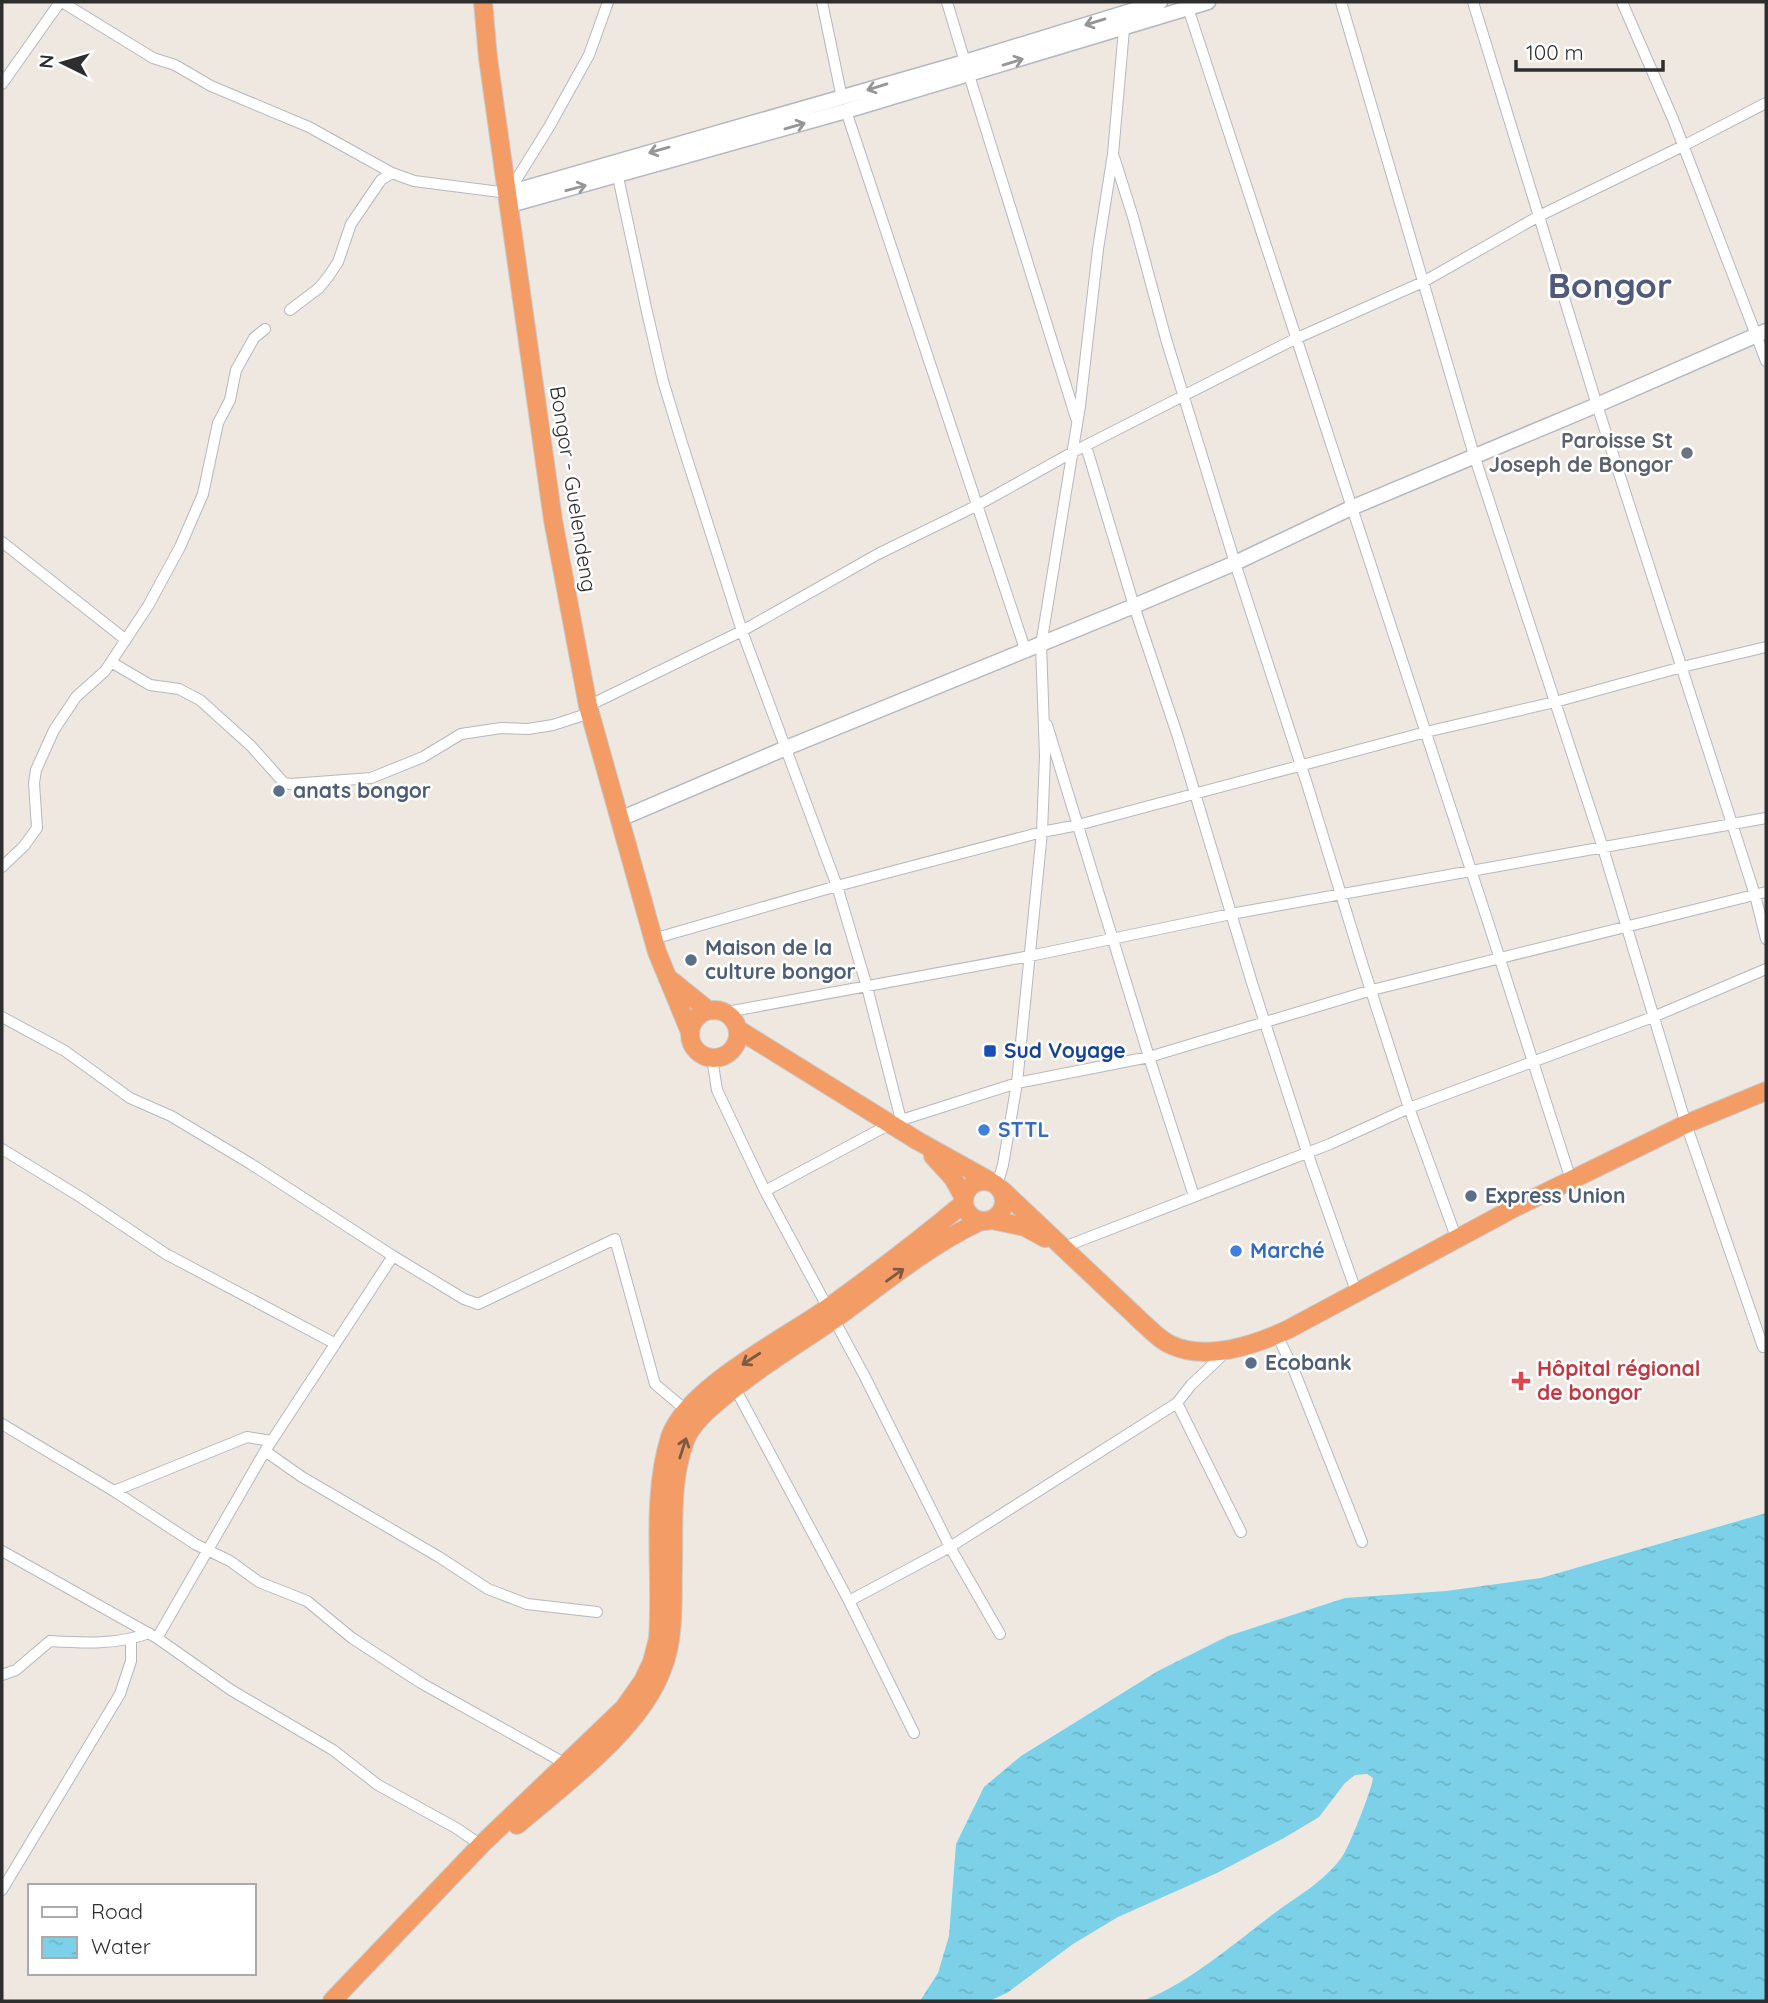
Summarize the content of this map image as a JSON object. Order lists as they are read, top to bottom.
{
  "streets": {
    "highway": ["Bongor - Guelendeng"]
  },
  "districts": ["Bongor"],
  "places": {
    "other": [
      "Paroisse St Joseph de Bongor",
      "anats bongor",
      "Maison de la culture bongor",
      "STTL",
      "Express Union",
      "Marché",
      "Ecobank"
    ],
    "transit": ["Sud Voyage"],
    "health": ["Hôpital régional de bongor"]
  },
  "legend": ["Road", "Water"],
  "scale_bar": "100 m",
  "north": "left"
}
